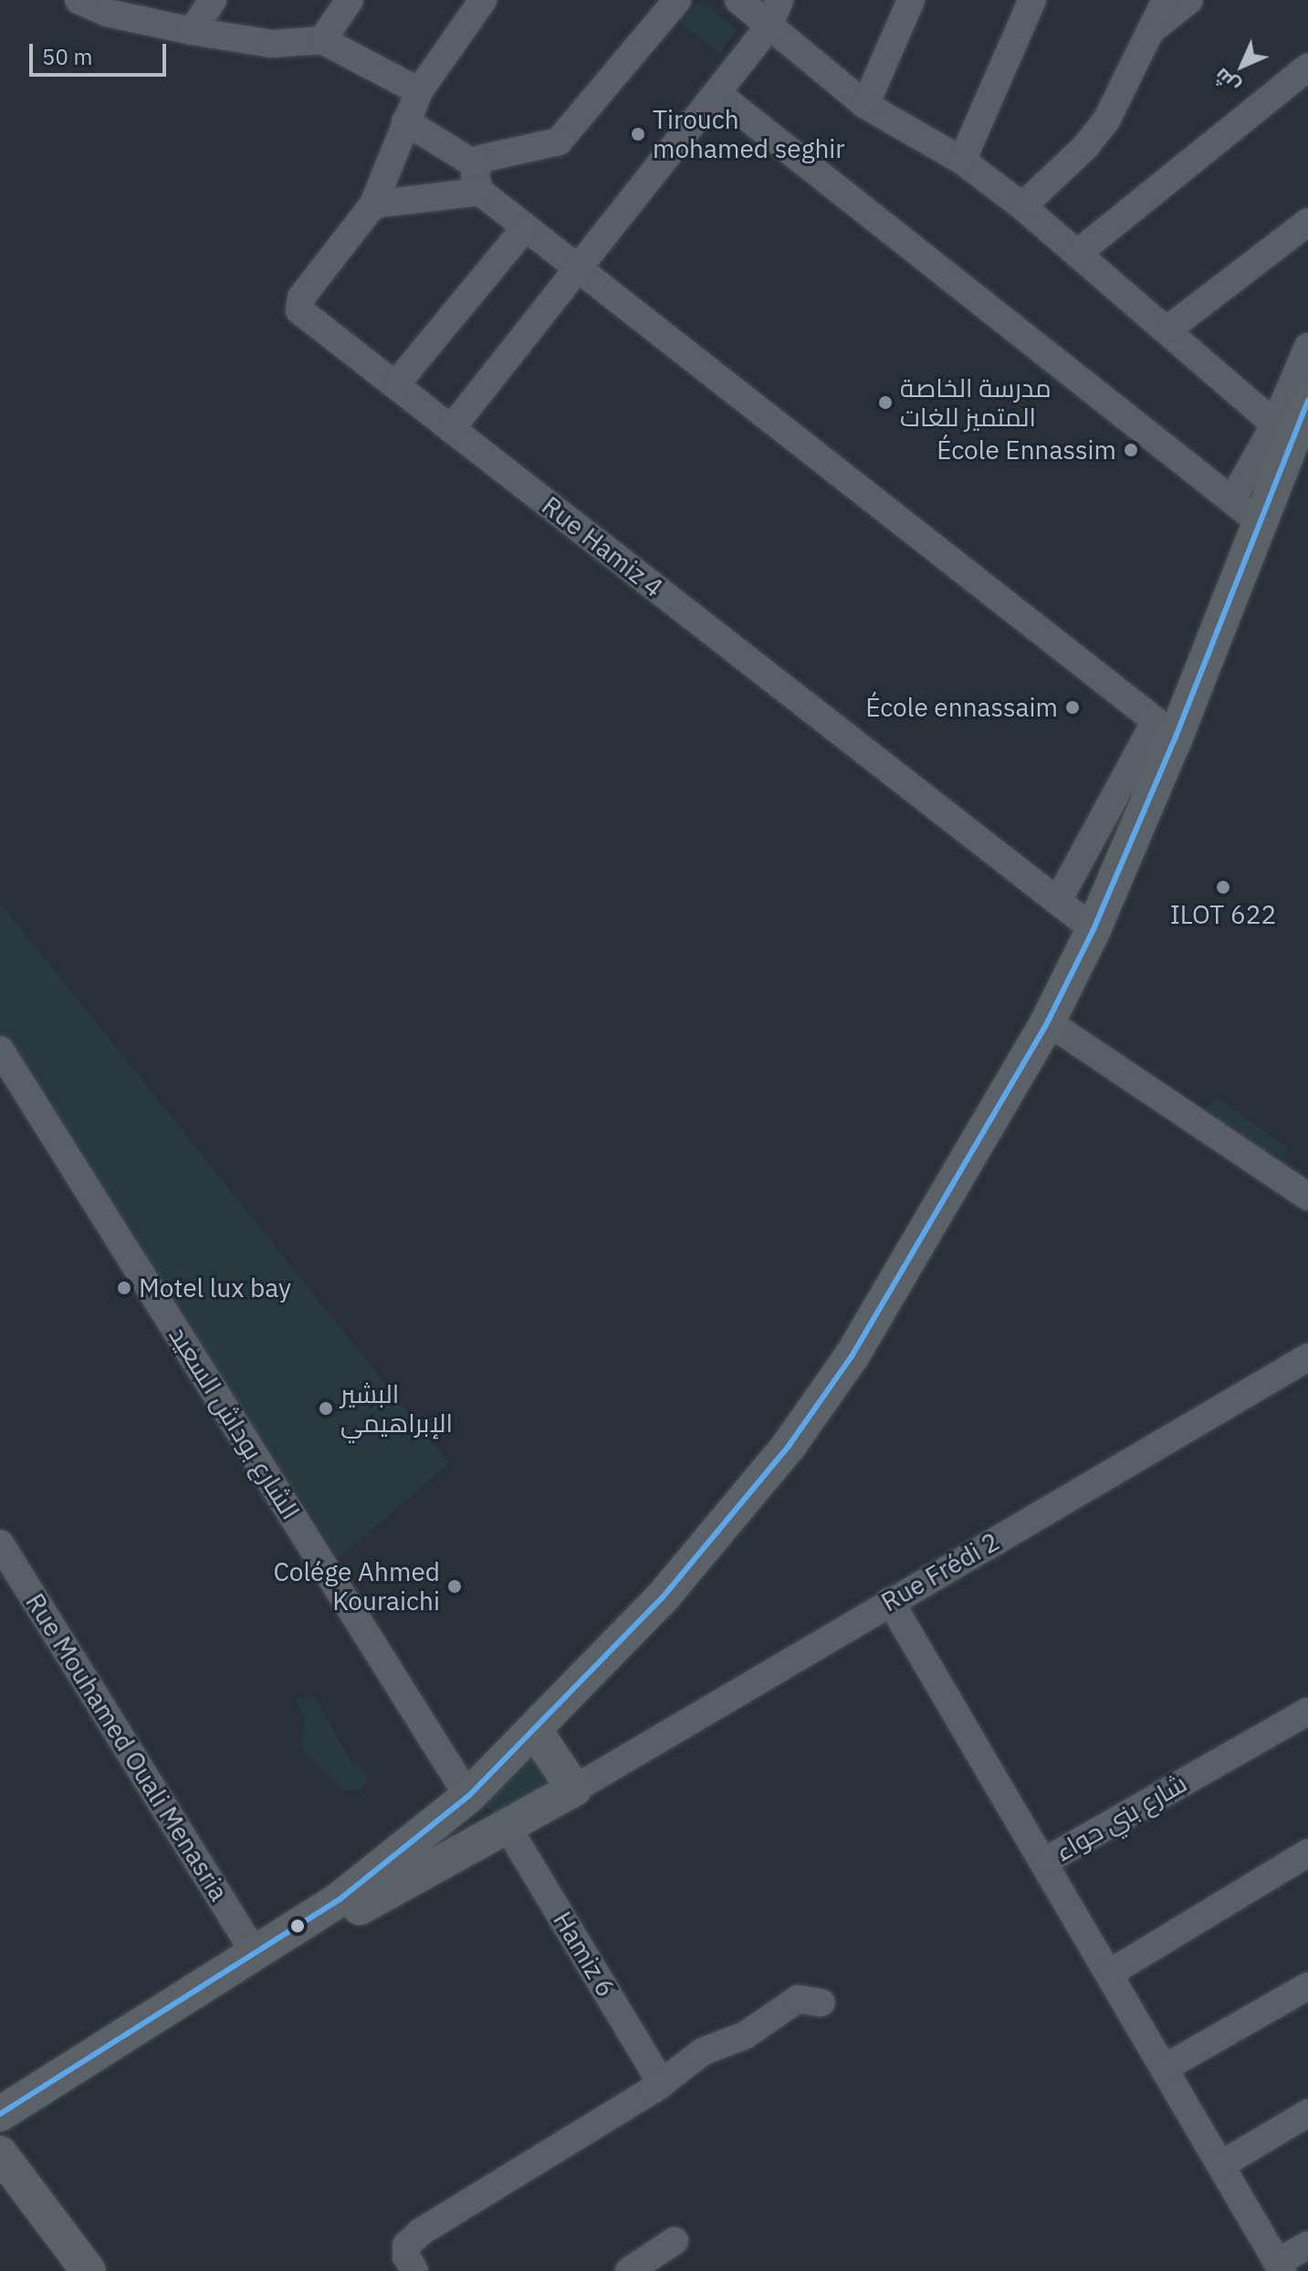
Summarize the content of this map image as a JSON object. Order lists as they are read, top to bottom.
{
  "streets": {
    "street": [
      "Rue Hamiz 4",
      "الشارع بوداش السعيد",
      "Rue Frédi 2",
      "Rue Mouhamed Ouali Menasria",
      "شارع بني حواء",
      "Hamiz 6"
    ]
  },
  "crossings": [
    ["Rue Frédi 2", "شارع بني حواء"]
  ],
  "places": [
    "Tirouch mohamed seghir",
    "مدرسة الخاصة المتميز للغات",
    "École Ennassim",
    "École ennassaim",
    "ILOT 622",
    "Motel lux bay",
    "البشير الإبراهيمي",
    "Colége Ahmed Kouraichi"
  ],
  "scale_bar": "50 m",
  "north": "bottom left"
}
